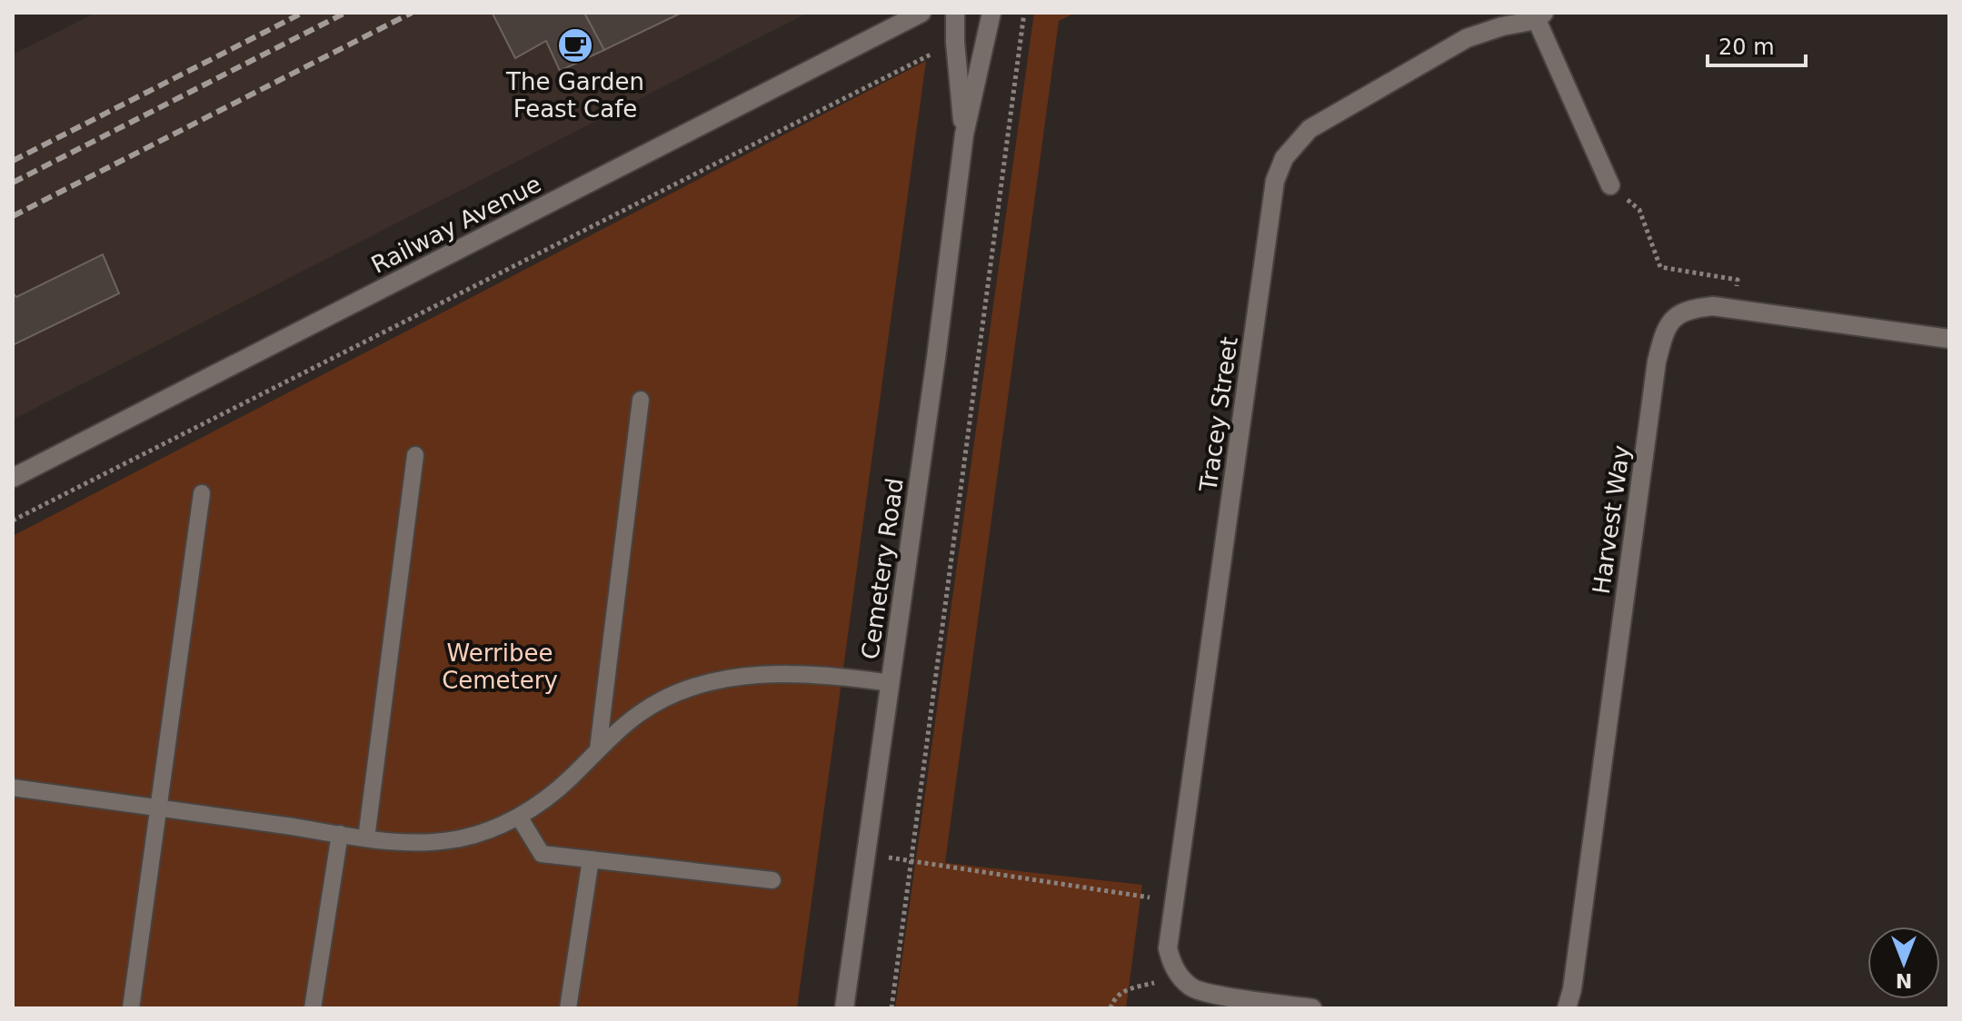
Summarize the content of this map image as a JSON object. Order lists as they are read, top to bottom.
{
  "streets": {
    "street": [
      "Railway Avenue",
      "Tracey Street",
      "Harvest Way",
      "Cemetery Road"
    ]
  },
  "parks": ["Werribee Cemetery"],
  "places": {
    "cafe": ["The Garden Feast Cafe"]
  },
  "scale_bar": "20 m",
  "north": "bottom"
}
